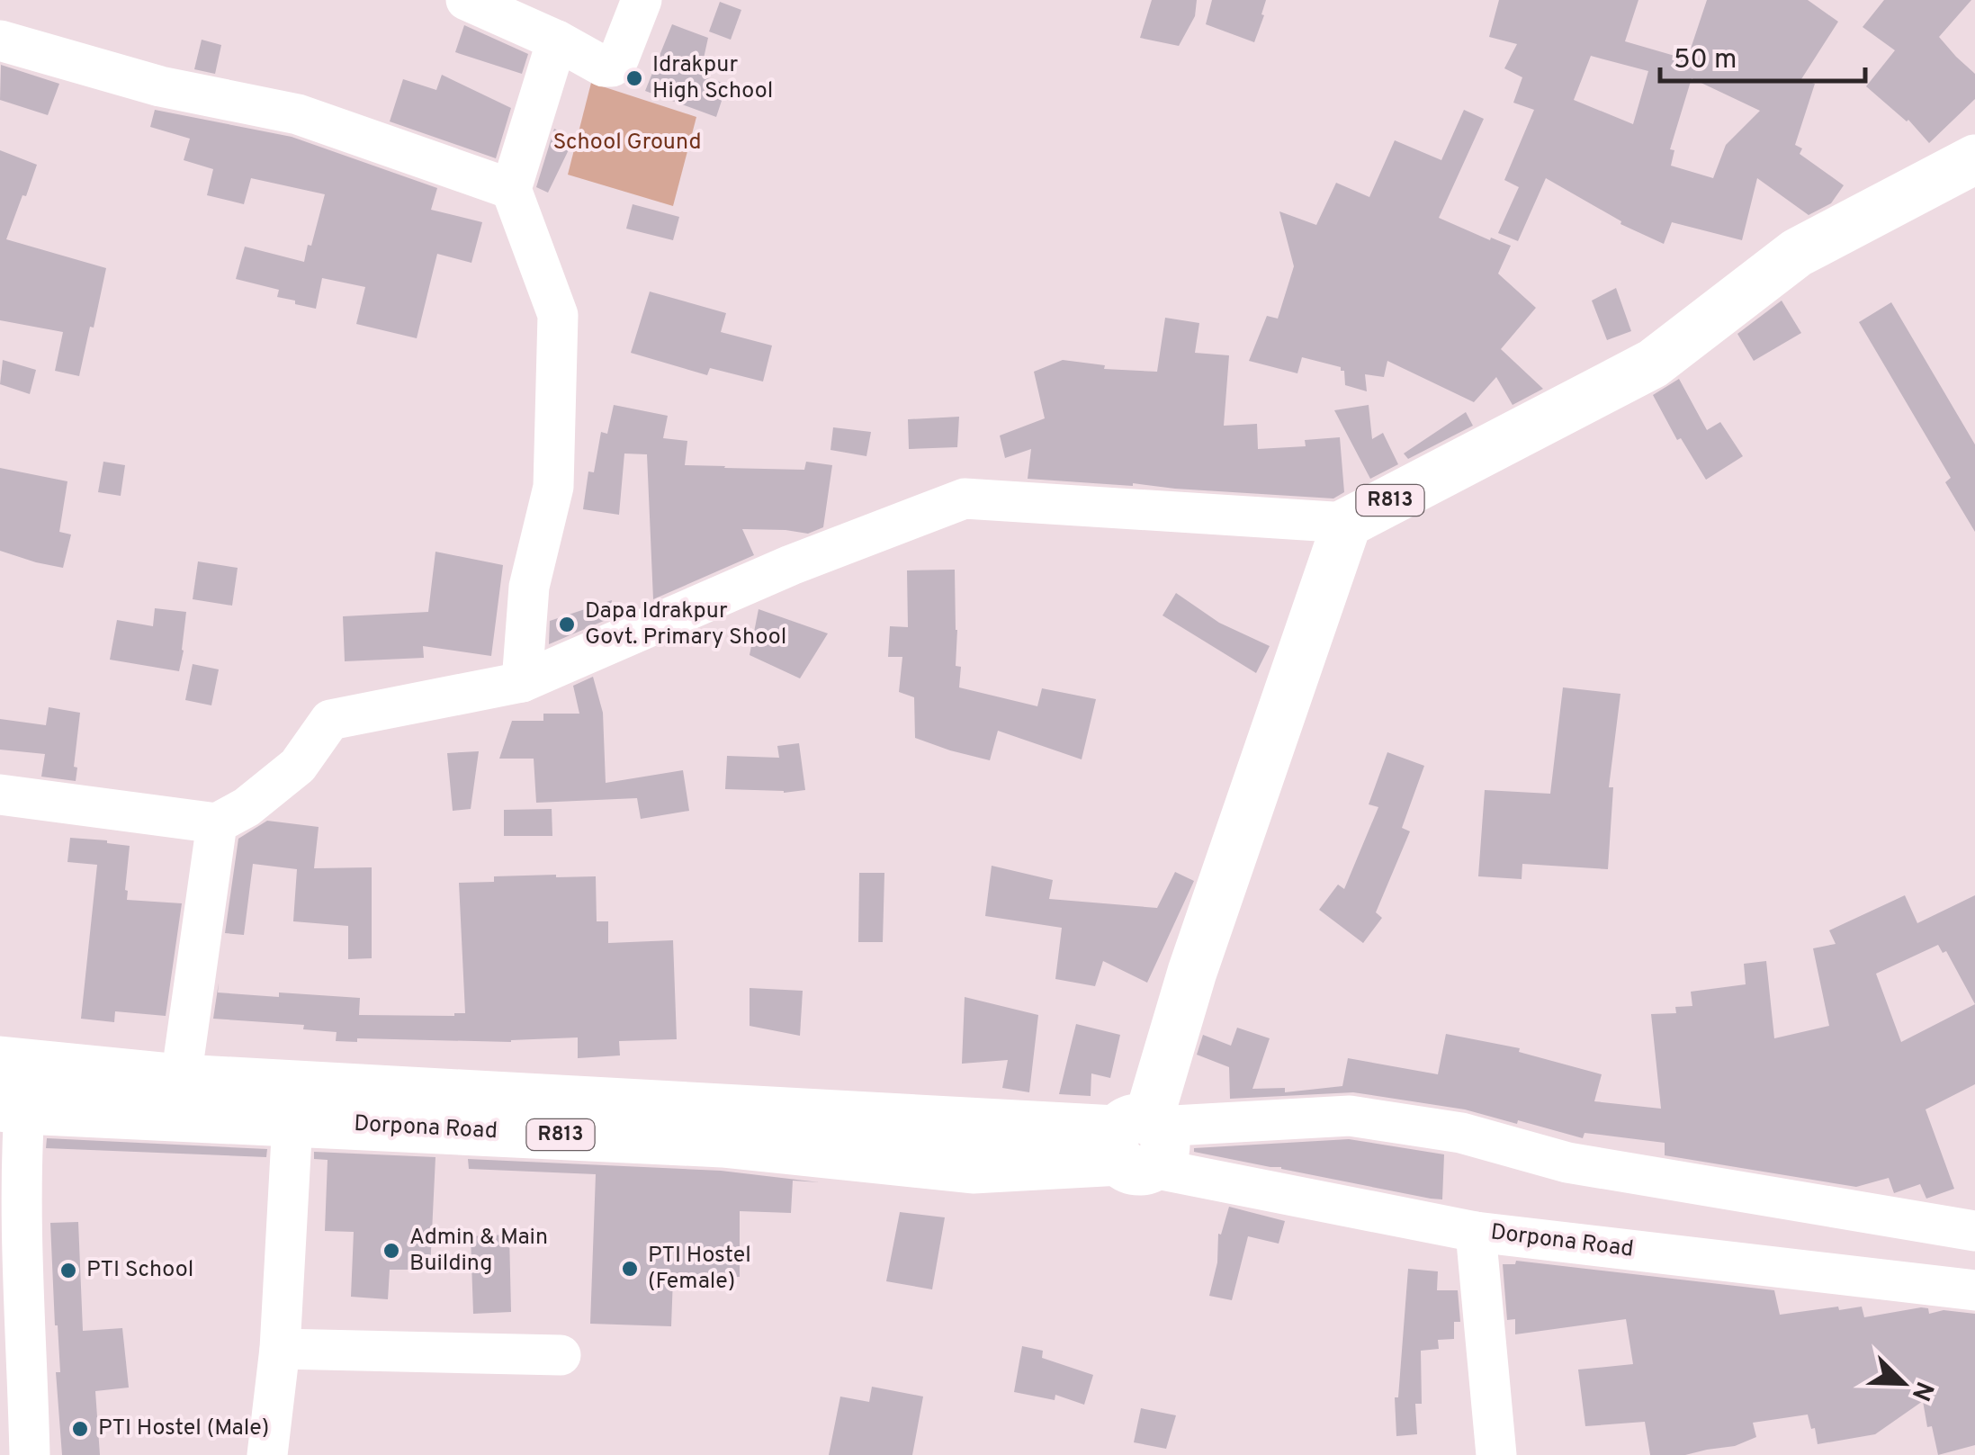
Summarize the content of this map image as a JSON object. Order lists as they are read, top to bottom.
{
  "streets": {
    "main road": ["R813", "Dorpona Road"]
  },
  "crossings": [
    ["R813", "Dorpona Road"]
  ],
  "parks": ["School Ground"],
  "places": [
    "Idrakpur High School",
    "Dapa Idrakpur Govt. Primary Shool",
    "Admin & Main Building",
    "PTI Hostel (Female)",
    "PTI School",
    "PTI Hostel (Male)"
  ],
  "scale_bar": "50 m",
  "north": "bottom right"
}
